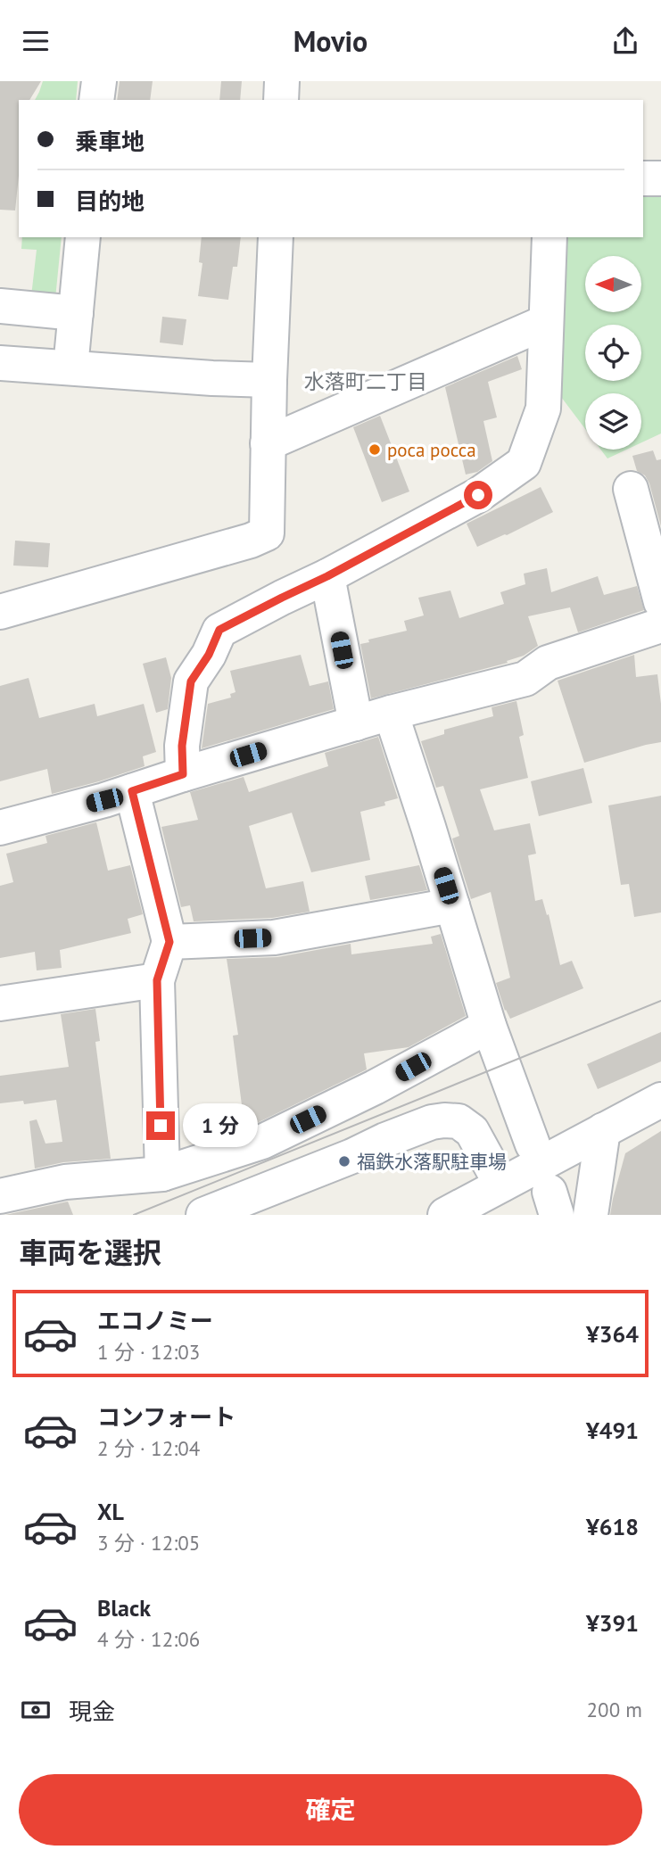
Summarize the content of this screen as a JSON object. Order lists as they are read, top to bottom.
{
  "districts": ["水落町二丁目"],
  "places": ["poca pocca", "福鉄水落駅駐車場"],
  "north": "left",
  "page": {
    "header": "Movio",
    "banner": ["乗車地", "目的地"],
    "bubble": "1 分",
    "heading": "車両を選択",
    "list": [
      {
        "name": "エコノミー",
        "note": "1 分 · 12:03",
        "value": "¥364"
      },
      {
        "name": "コンフォート",
        "note": "2 分 · 12:04",
        "value": "¥491"
      },
      {
        "name": "XL",
        "note": "3 分 · 12:05",
        "value": "¥618"
      },
      {
        "name": "Black",
        "note": "4 分 · 12:06",
        "value": "¥391"
      }
    ],
    "pay": ["現金", "200 m"],
    "buttons": "確定"
  }
}
